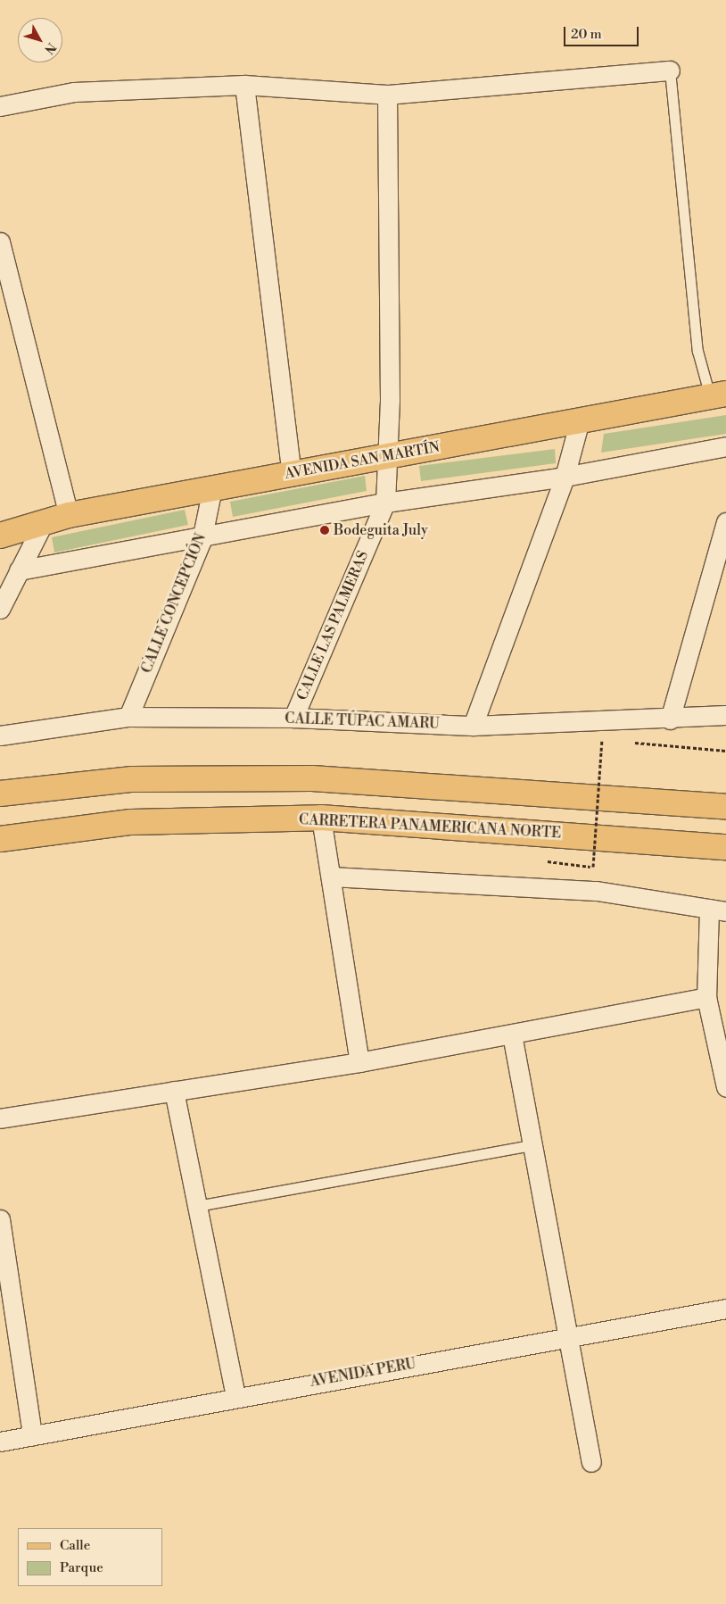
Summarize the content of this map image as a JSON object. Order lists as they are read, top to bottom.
{
  "streets": {
    "main road": ["AVENIDA SAN MARTÍN", "CARRETERA PANAMERICANA NORTE"],
    "street": [
      "CALLE CONCEPCIÓN",
      "CALLE LAS PALMERAS",
      "CALLE TÚPAC AMARU",
      "AVENIDA PERU"
    ]
  },
  "crossings": [
    ["AVENIDA SAN MARTÍN", "CALLE CONCEPCIÓN"],
    ["AVENIDA SAN MARTÍN", "CALLE LAS PALMERAS"],
    ["CALLE CONCEPCIÓN", "CALLE TÚPAC AMARU"],
    ["CALLE LAS PALMERAS", "CALLE TÚPAC AMARU"]
  ],
  "places": ["Bodeguita July"],
  "legend": ["Calle", "Parque"],
  "scale_bar": "20 m",
  "north": "bottom right"
}
